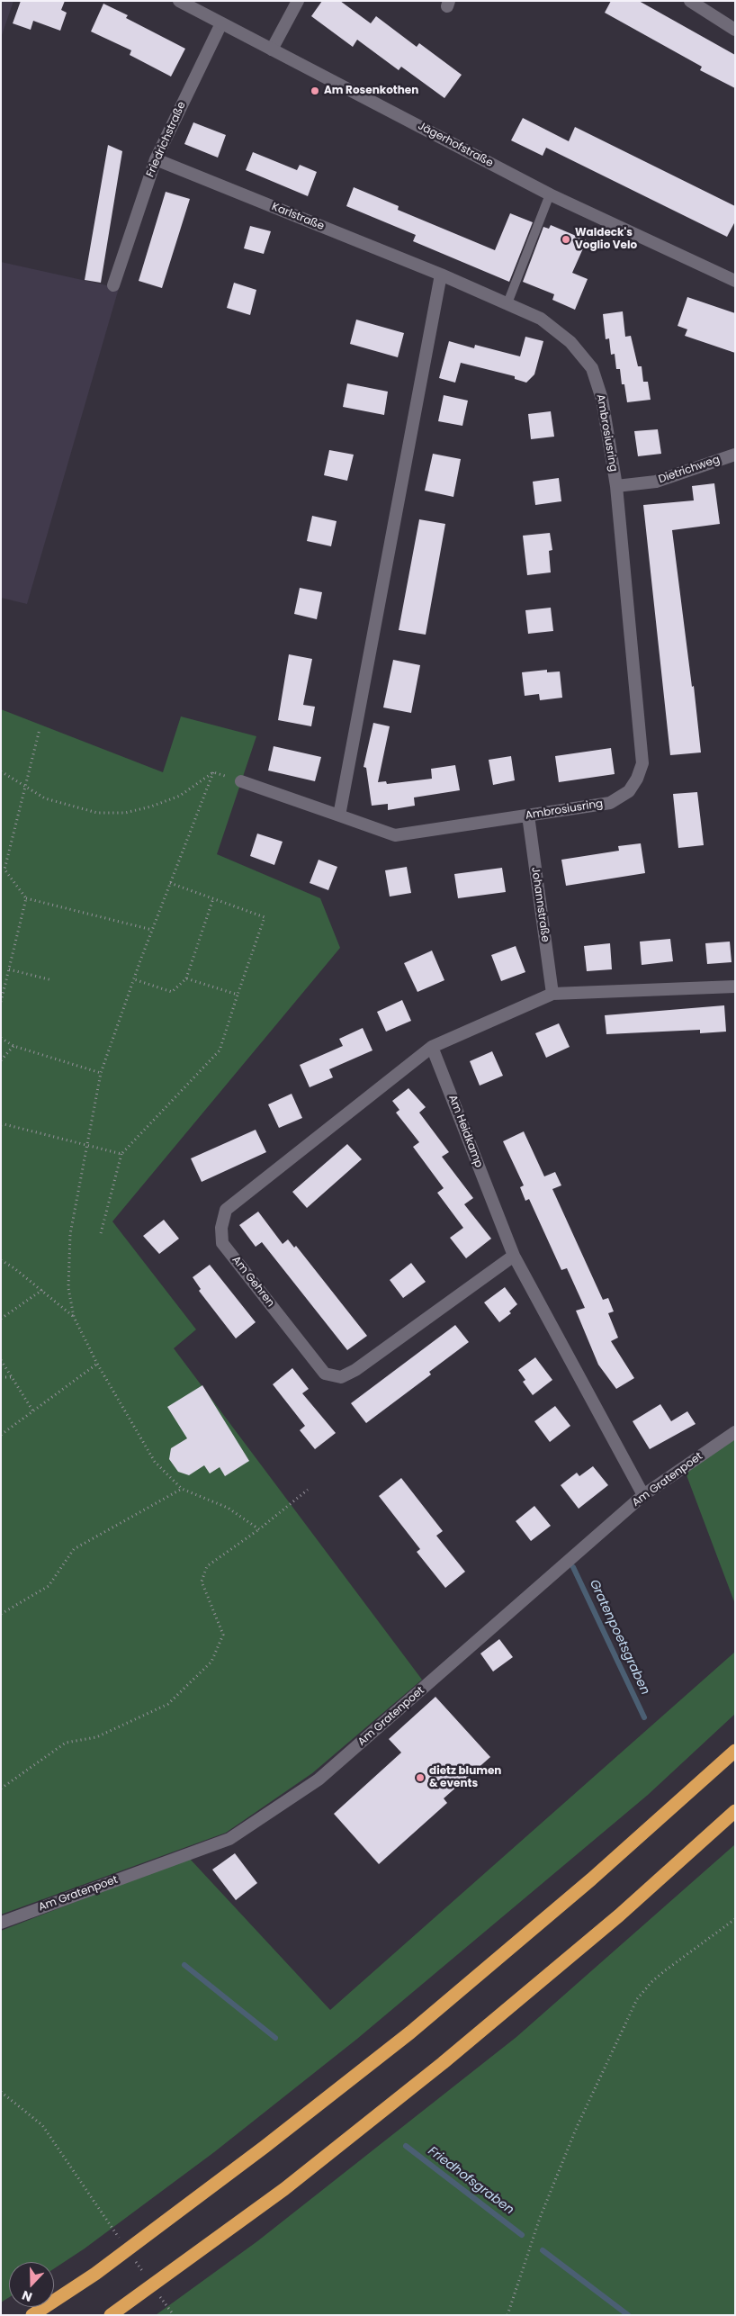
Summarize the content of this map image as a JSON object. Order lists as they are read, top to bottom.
{
  "streets": {
    "street": [
      "Friedrichstraße",
      "Jägerhofstraße",
      "Karlstraße",
      "Ambrosiusring",
      "Dietrichweg",
      "Johannstraße",
      "Am Heidkamp",
      "Am Gehren",
      "Am Gratenpoet"
    ]
  },
  "crossings": [
    ["Friedrichstraße", "Jägerhofstraße"],
    ["Friedrichstraße", "Karlstraße"],
    ["Karlstraße", "Ambrosiusring"],
    ["Ambrosiusring", "Dietrichweg"],
    ["Ambrosiusring", "Johannstraße"],
    ["Am Heidkamp", "Am Gehren"],
    ["Am Heidkamp", "Am Gratenpoet"]
  ],
  "water": ["Gratenpoetsgraben", "Friedhofsgraben"],
  "places": ["Am Rosenkothen", "Waldeck's Voglio Velo", "dietz blumen & events"],
  "north": "bottom"
}
